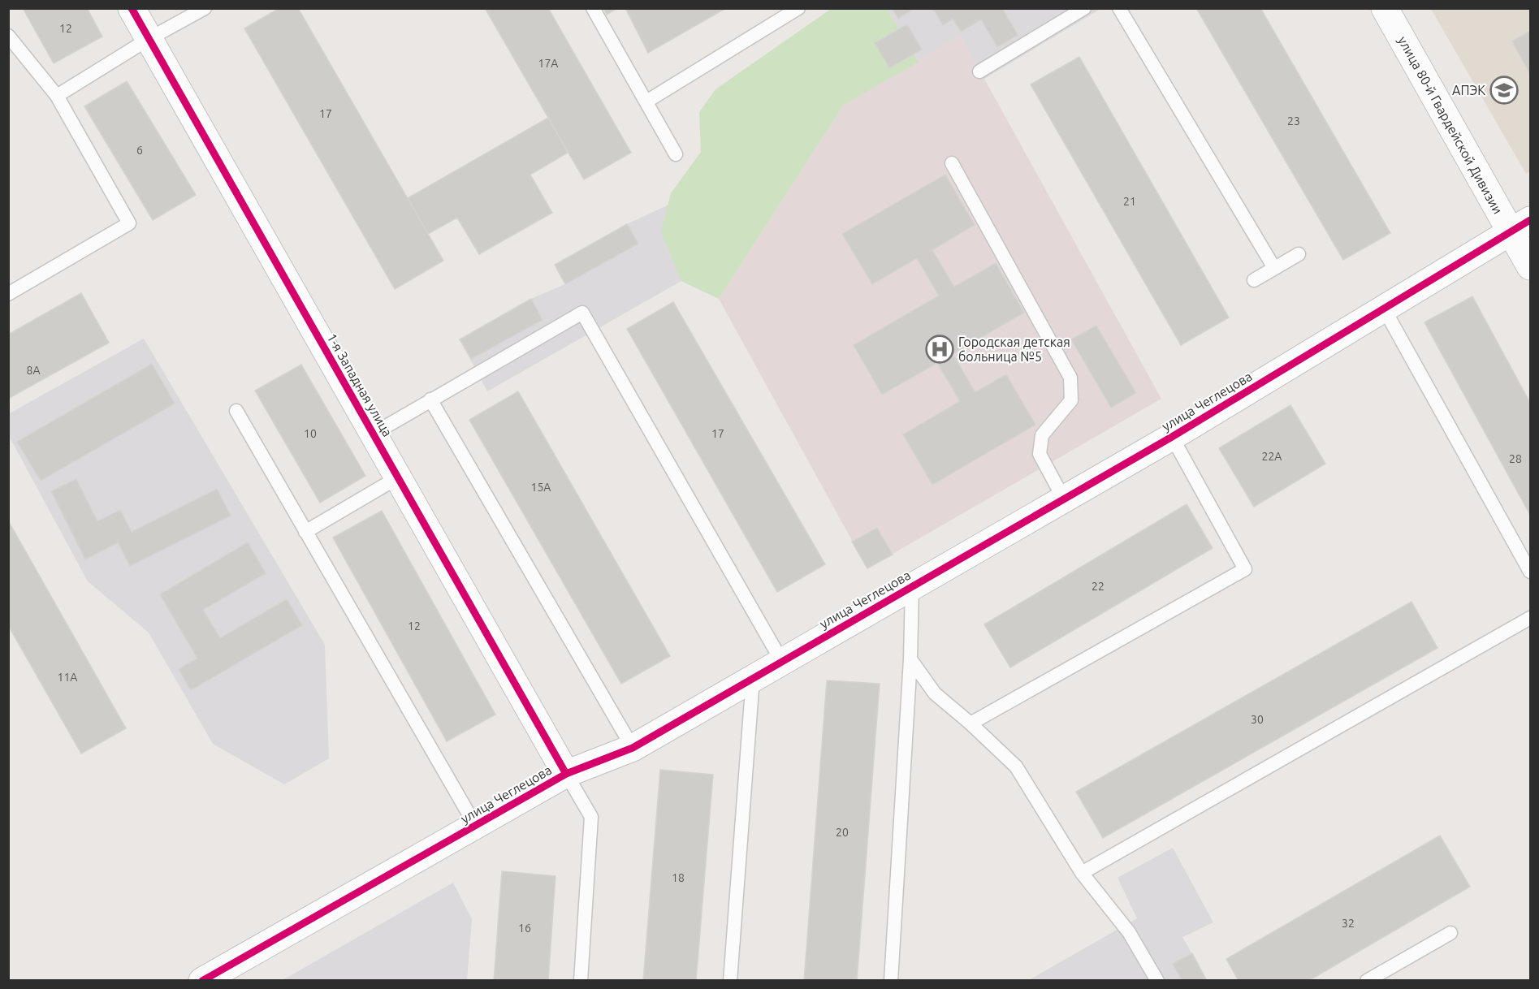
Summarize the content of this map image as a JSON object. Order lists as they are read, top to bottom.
{
  "streets": {
    "street": ["улица 80-й Гвардейской Дивизии", "1-я Западная улица", "улица Чеглецова"]
  },
  "crossings": [
    ["улица 80-й Гвардейской Дивизии", "улица Чеглецова"],
    ["1-я Западная улица", "улица Чеглецова"]
  ],
  "places": {
    "school or university": ["АПЭК"],
    "hospital": ["Городская детская больница №5"]
  },
  "house_numbers": [
    "12",
    "17А",
    "17",
    "23",
    "6",
    "21",
    "8А",
    "10",
    "17",
    "22А",
    "28",
    "15А",
    "22",
    "12",
    "11А",
    "30",
    "20",
    "18",
    "32",
    "16"
  ]
}
